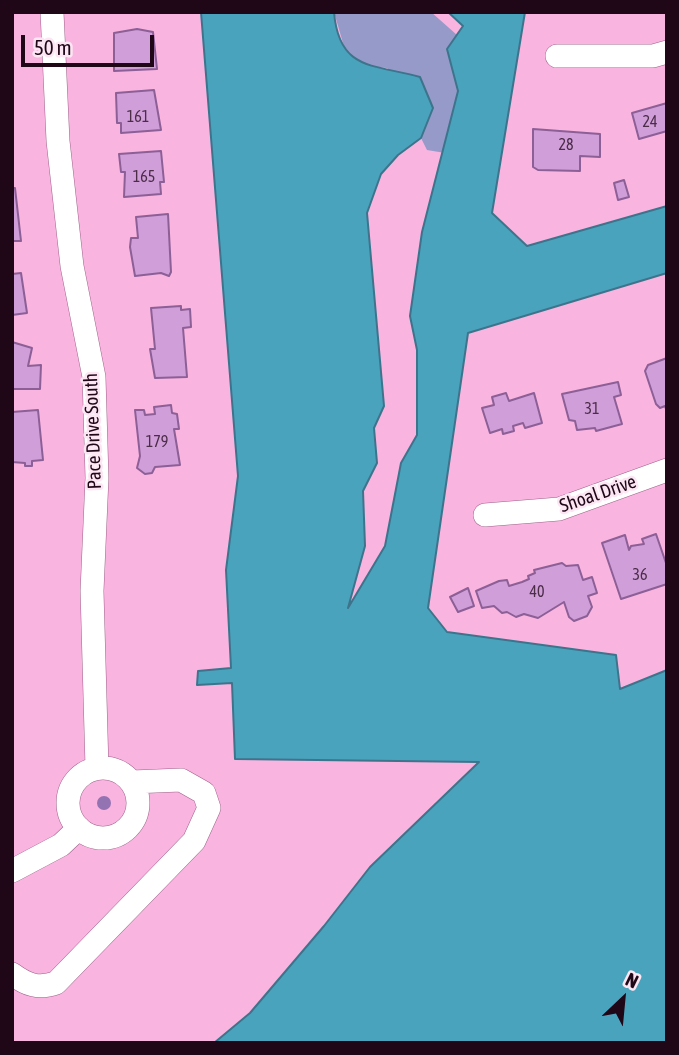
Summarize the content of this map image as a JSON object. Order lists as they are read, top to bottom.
{
  "streets": {
    "street": ["Pace Drive South", "Shoal Drive"]
  },
  "house_numbers": [
    "161",
    "24",
    "28",
    "165",
    "31",
    "179",
    "36",
    "40"
  ],
  "scale_bar": "50 m",
  "north": "top right"
}
